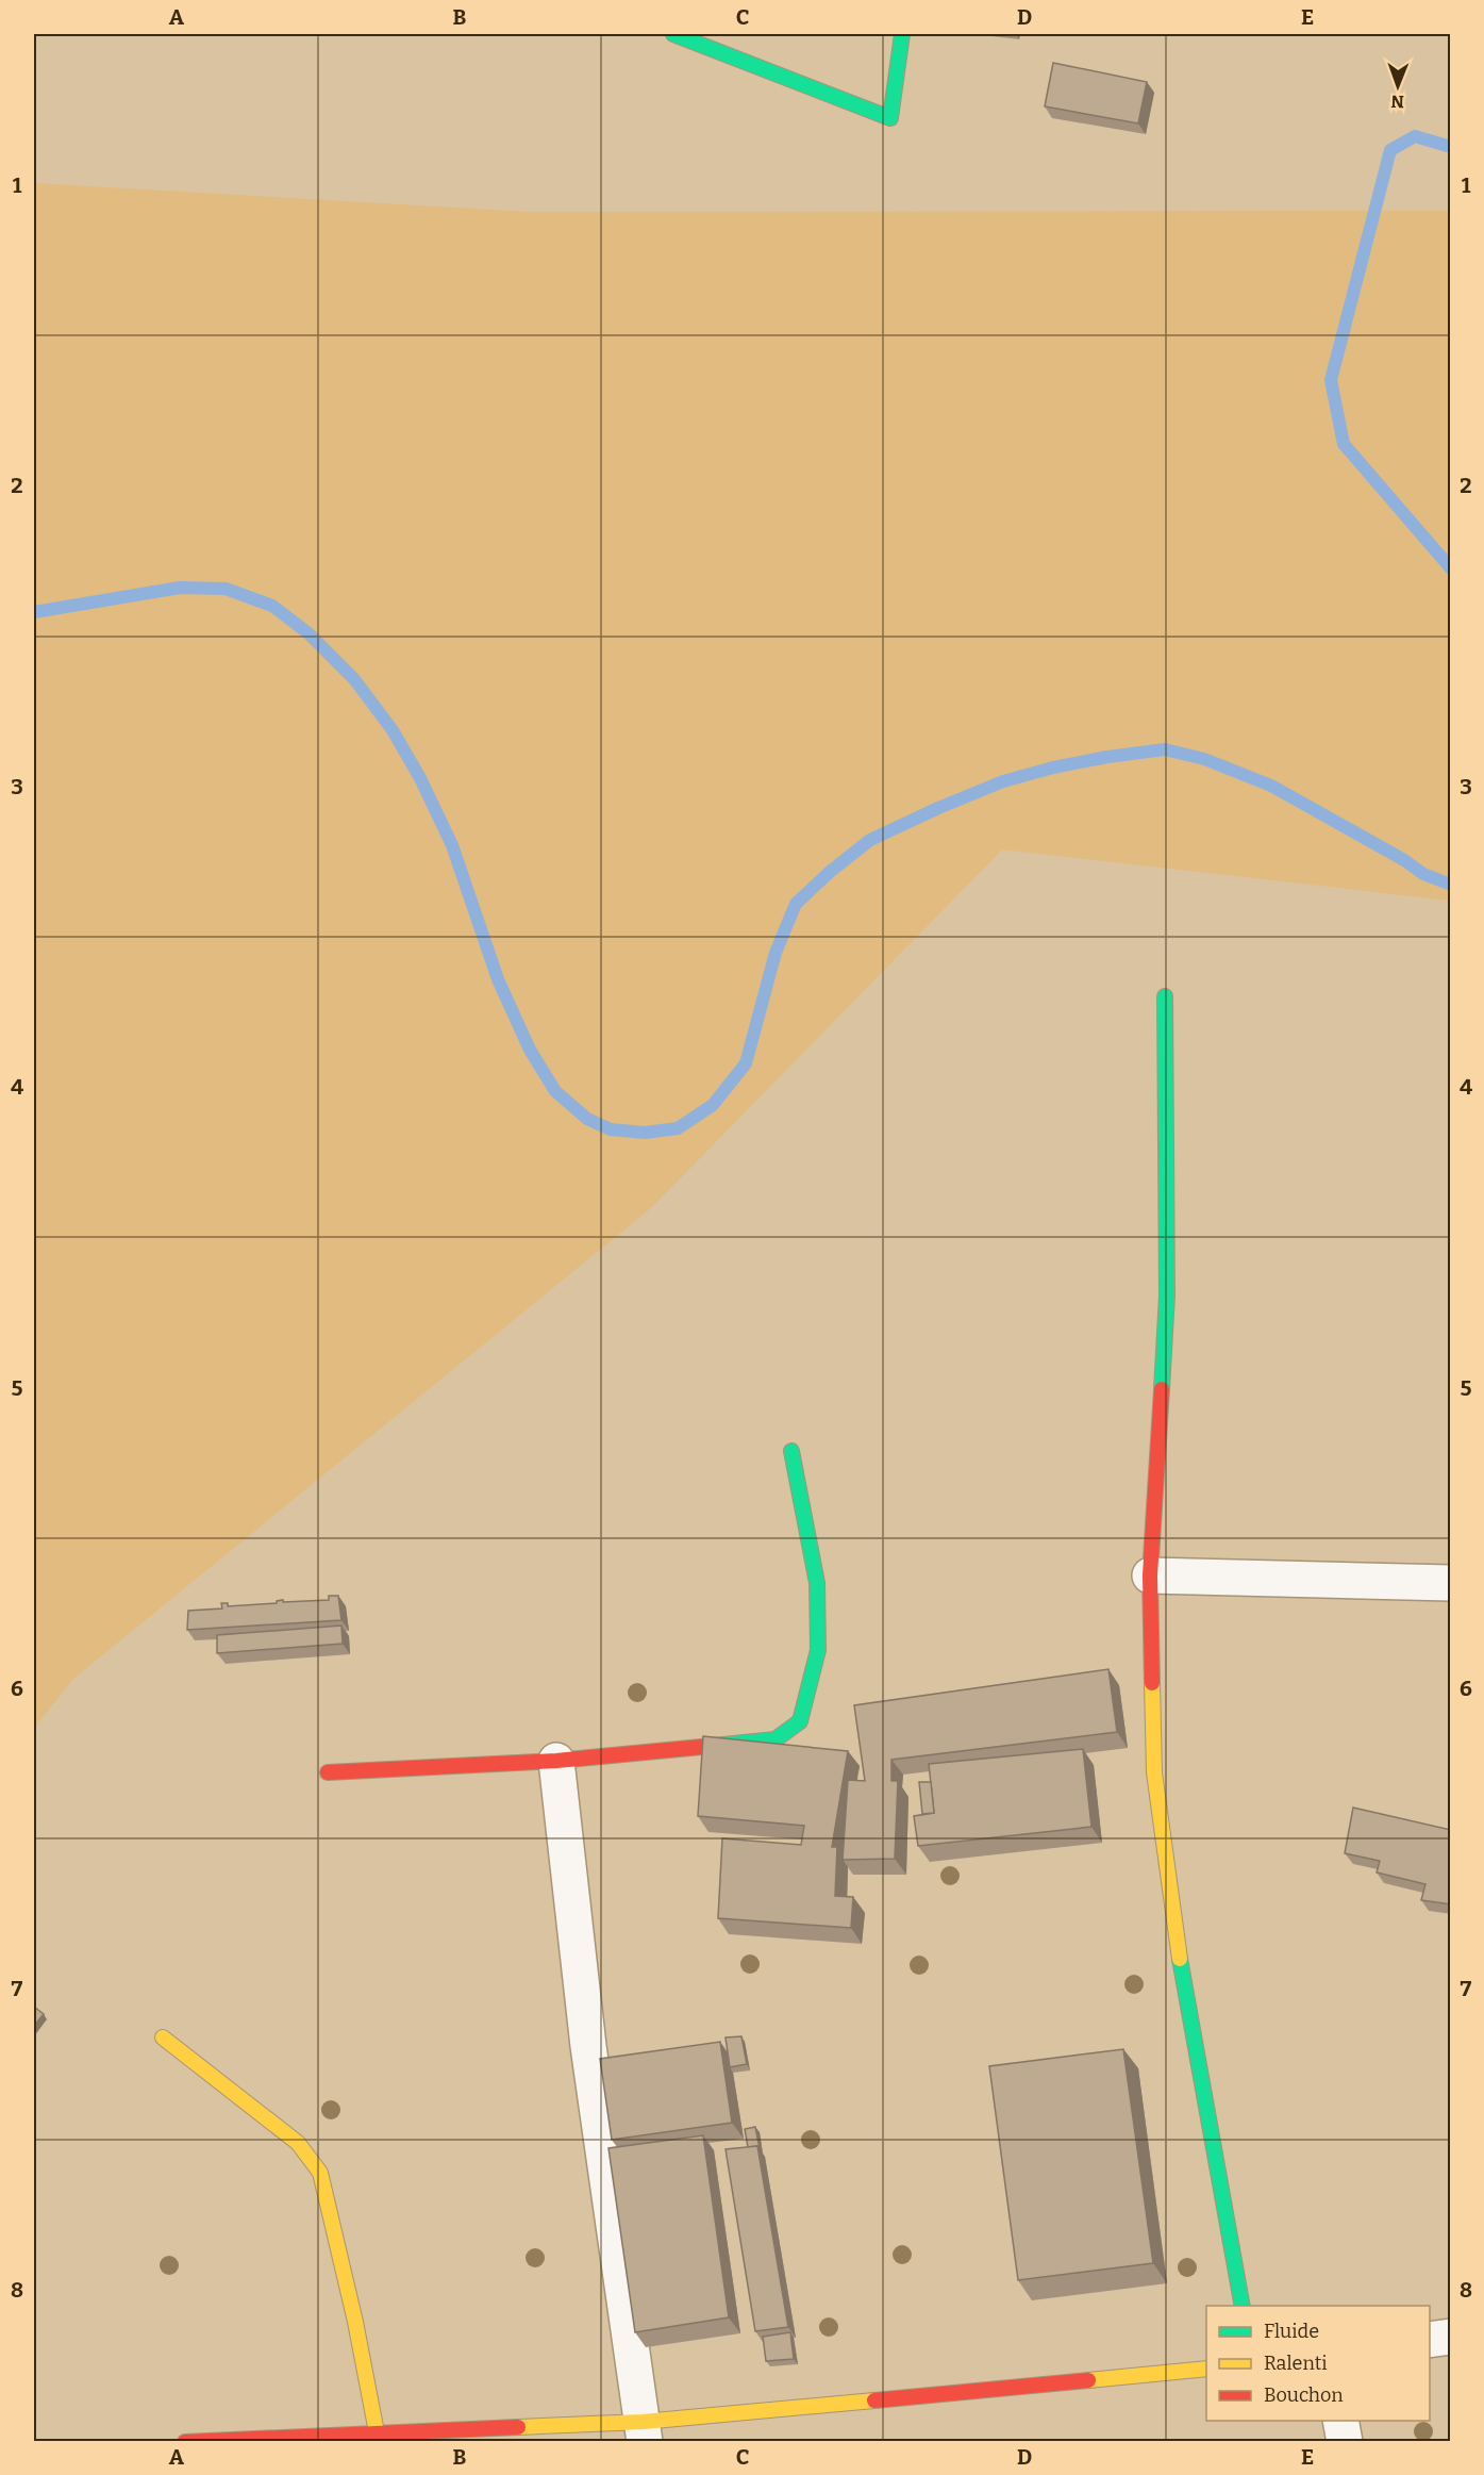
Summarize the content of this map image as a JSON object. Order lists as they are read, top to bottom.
{
  "legend": ["Fluide", "Ralenti", "Bouchon"],
  "north": "bottom",
  "grid": {
    "columns": [
      "A",
      "B",
      "C",
      "D",
      "E"
    ],
    "rows": [
      "1",
      "2",
      "3",
      "4",
      "5",
      "6",
      "7",
      "8"
    ]
  }
}
